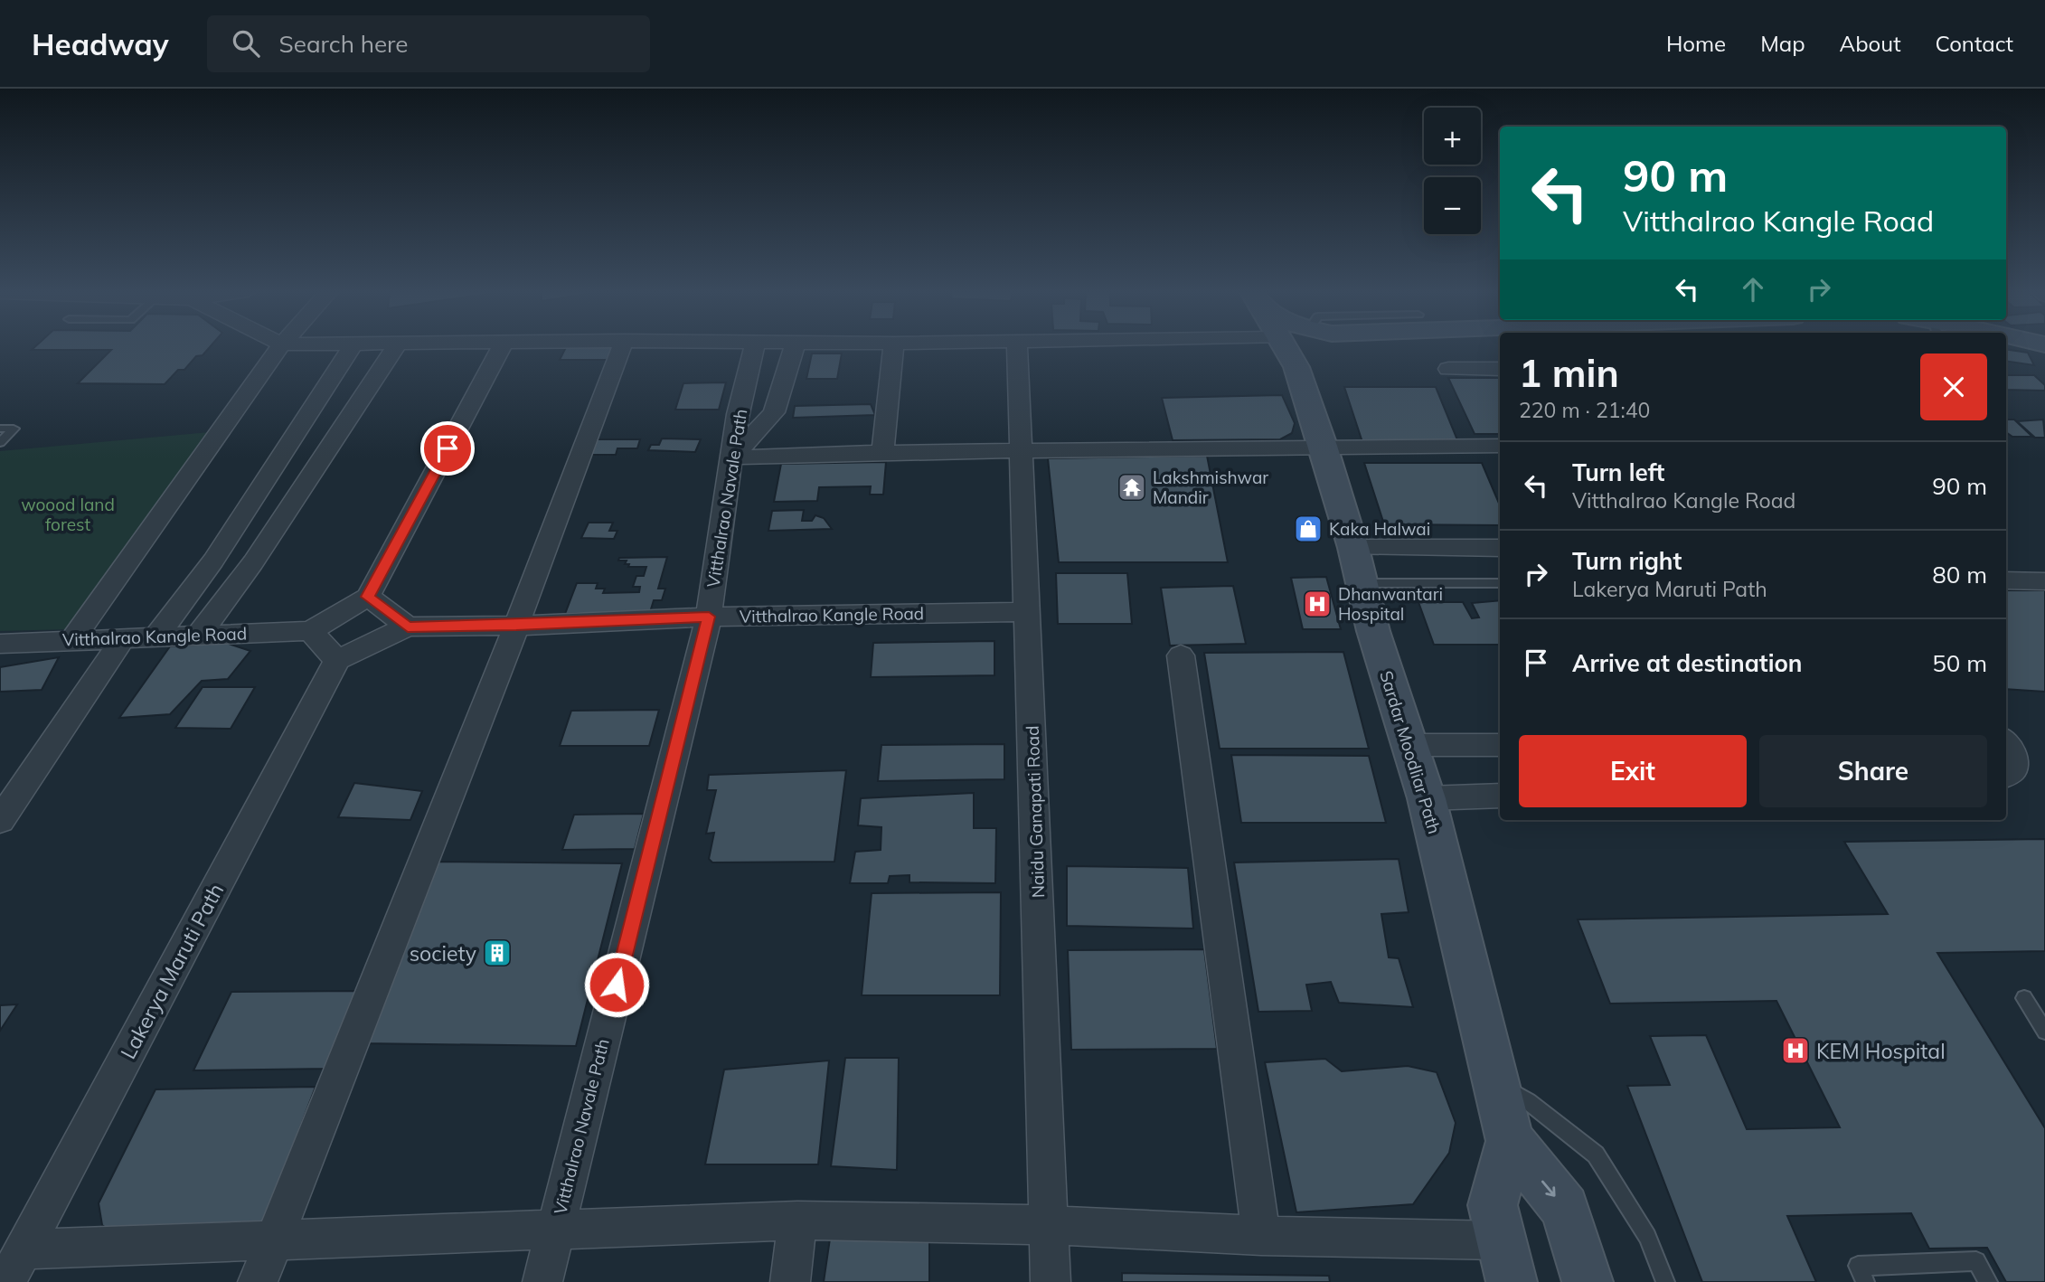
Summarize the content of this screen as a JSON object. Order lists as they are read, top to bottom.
{
  "streets": {
    "street": [
      "Vitthalrao Navale Path",
      "Vitthalrao Kangle Road",
      "Sardar Moodliar Path",
      "Naidu Ganapati Road",
      "Lakerya Maruti Path"
    ]
  },
  "crossings": [
    ["Vitthalrao Navale Path", "Vitthalrao Kangle Road"],
    ["Vitthalrao Kangle Road", "Naidu Ganapati Road"],
    ["Vitthalrao Kangle Road", "Lakerya Maruti Path"]
  ],
  "parks": ["woood land forest"],
  "places": {
    "temple": ["Lakshmishwar Mandir"],
    "shop": ["Kaka Halwai"],
    "hospital": ["Dhanwantari Hospital", "KEM Hospital"],
    "building": ["society"]
  },
  "page": {
    "header": "Headway",
    "search": "Search here",
    "nav": [
      "Home",
      "Map",
      "About",
      "Contact"
    ],
    "map_buttons": ["+", "−"],
    "turn": ["90 m", "Vitthalrao Kangle Road"],
    "heading": ["1 min", "220 m · 21:40"],
    "list": [
      {
        "name": "Turn left",
        "note": "Vitthalrao Kangle Road",
        "value": "90 m"
      },
      {
        "name": "Turn right",
        "note": "Lakerya Maruti Path",
        "value": "80 m"
      },
      {
        "name": "Arrive at destination",
        "value": "50 m"
      }
    ],
    "buttons": ["Exit", "Share"]
  }
}
